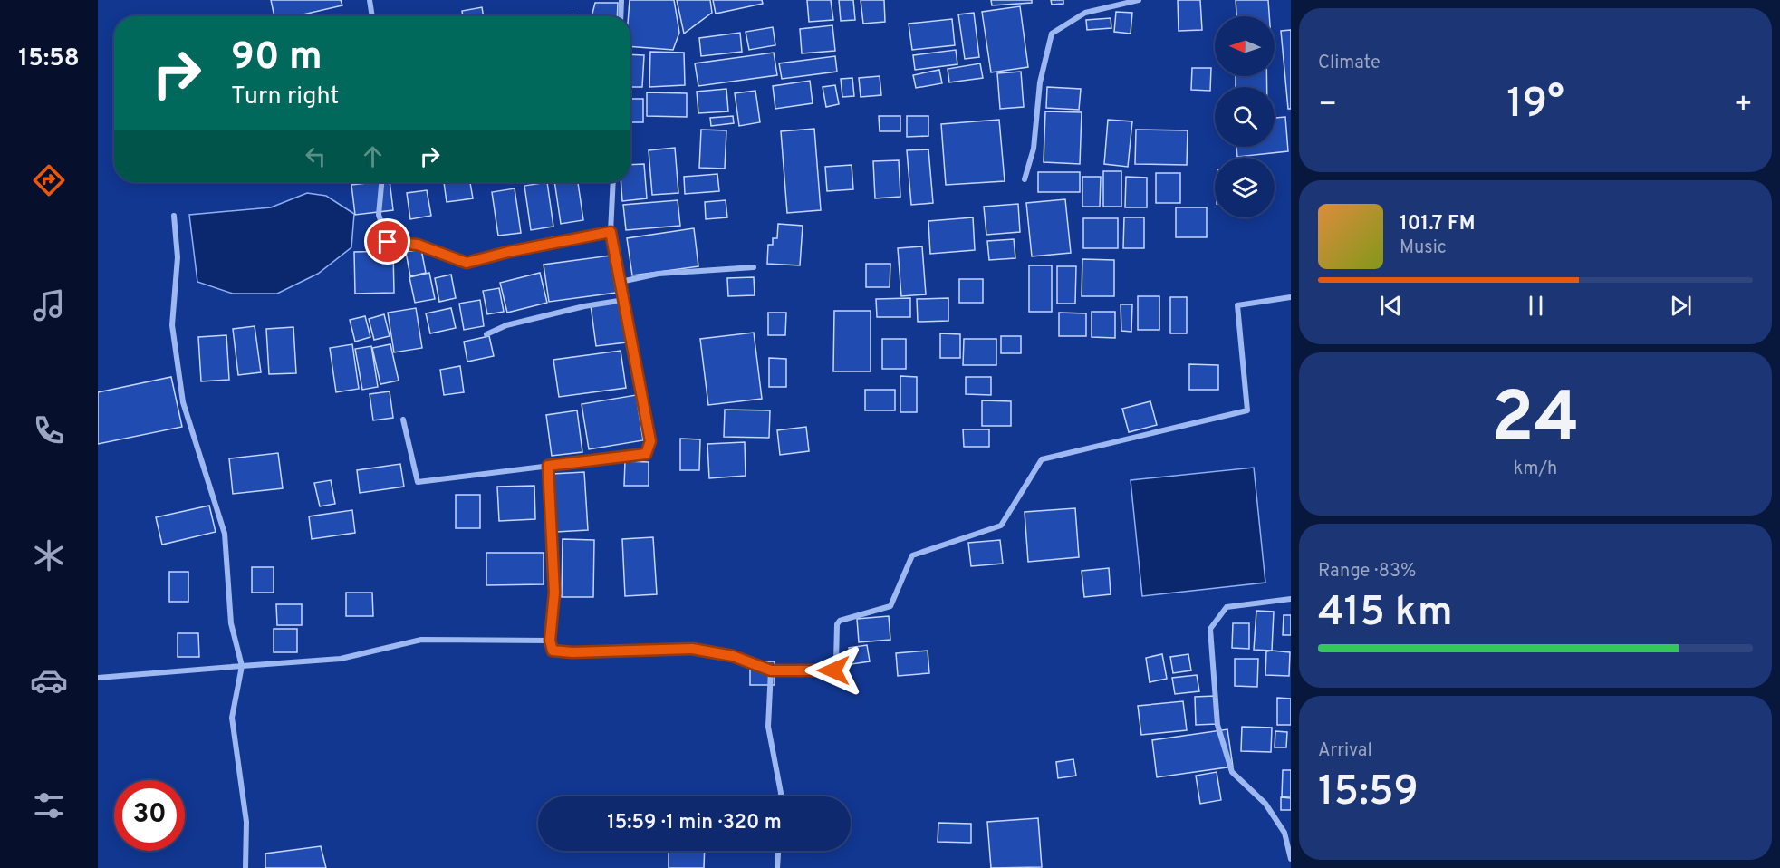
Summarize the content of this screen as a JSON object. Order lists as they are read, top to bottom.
{
  "north": "left",
  "page": {
    "tabs": "15:58",
    "tile": [
      "Climate",
      ["24", "km/h"],
      ["Range · 83%", "415 km"],
      ["Arrival", "15:59"]
    ],
    "turn": ["90 m", "Turn right"],
    "heat": ["−", "19°", "+"],
    "song": ["101.7 FM", "Music"],
    "limit": "30",
    "trip": "15:59 · 1 min · 320 m"
  }
}
